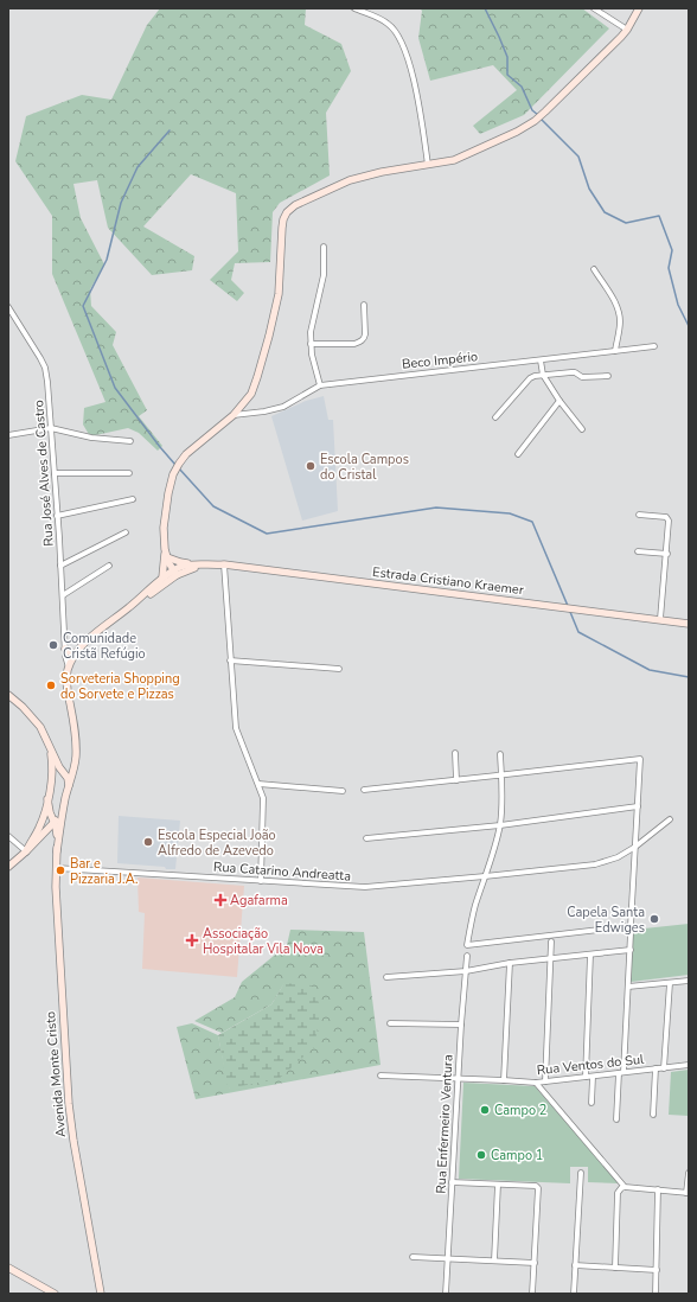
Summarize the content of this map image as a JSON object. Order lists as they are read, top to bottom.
{
  "streets": {
    "main road": ["Estrada Cristiano Kraemer", "Avenida Monte Cristo"],
    "street": [
      "Beco Império",
      "Rua José Alves de Castro",
      "Rua Catarino Andreatta",
      "Rua Ventos do Sul",
      "Rua Enfermeiro Ventura"
    ]
  },
  "crossings": [
    ["Rua José Alves de Castro", "Estrada Cristiano Kraemer"],
    ["Estrada Cristiano Kraemer", "Avenida Monte Cristo"],
    ["Rua Catarino Andreatta", "Avenida Monte Cristo"],
    ["Rua Ventos do Sul", "Rua Enfermeiro Ventura"]
  ],
  "places": {
    "other": [
      "Escola Campos do Cristal",
      "Comunidade Cristã Refúgio",
      "Sorveteria Shopping do Sorvete e Pizzas",
      "Escola Especial João Alfredo de Azevedo",
      "Bar e Pizzaria J.A.",
      "Capela Santa Edwiges",
      "Campo 2",
      "Campo 1"
    ],
    "health": ["Agafarma", "Associação Hospitalar Vila Nova"]
  }
}
